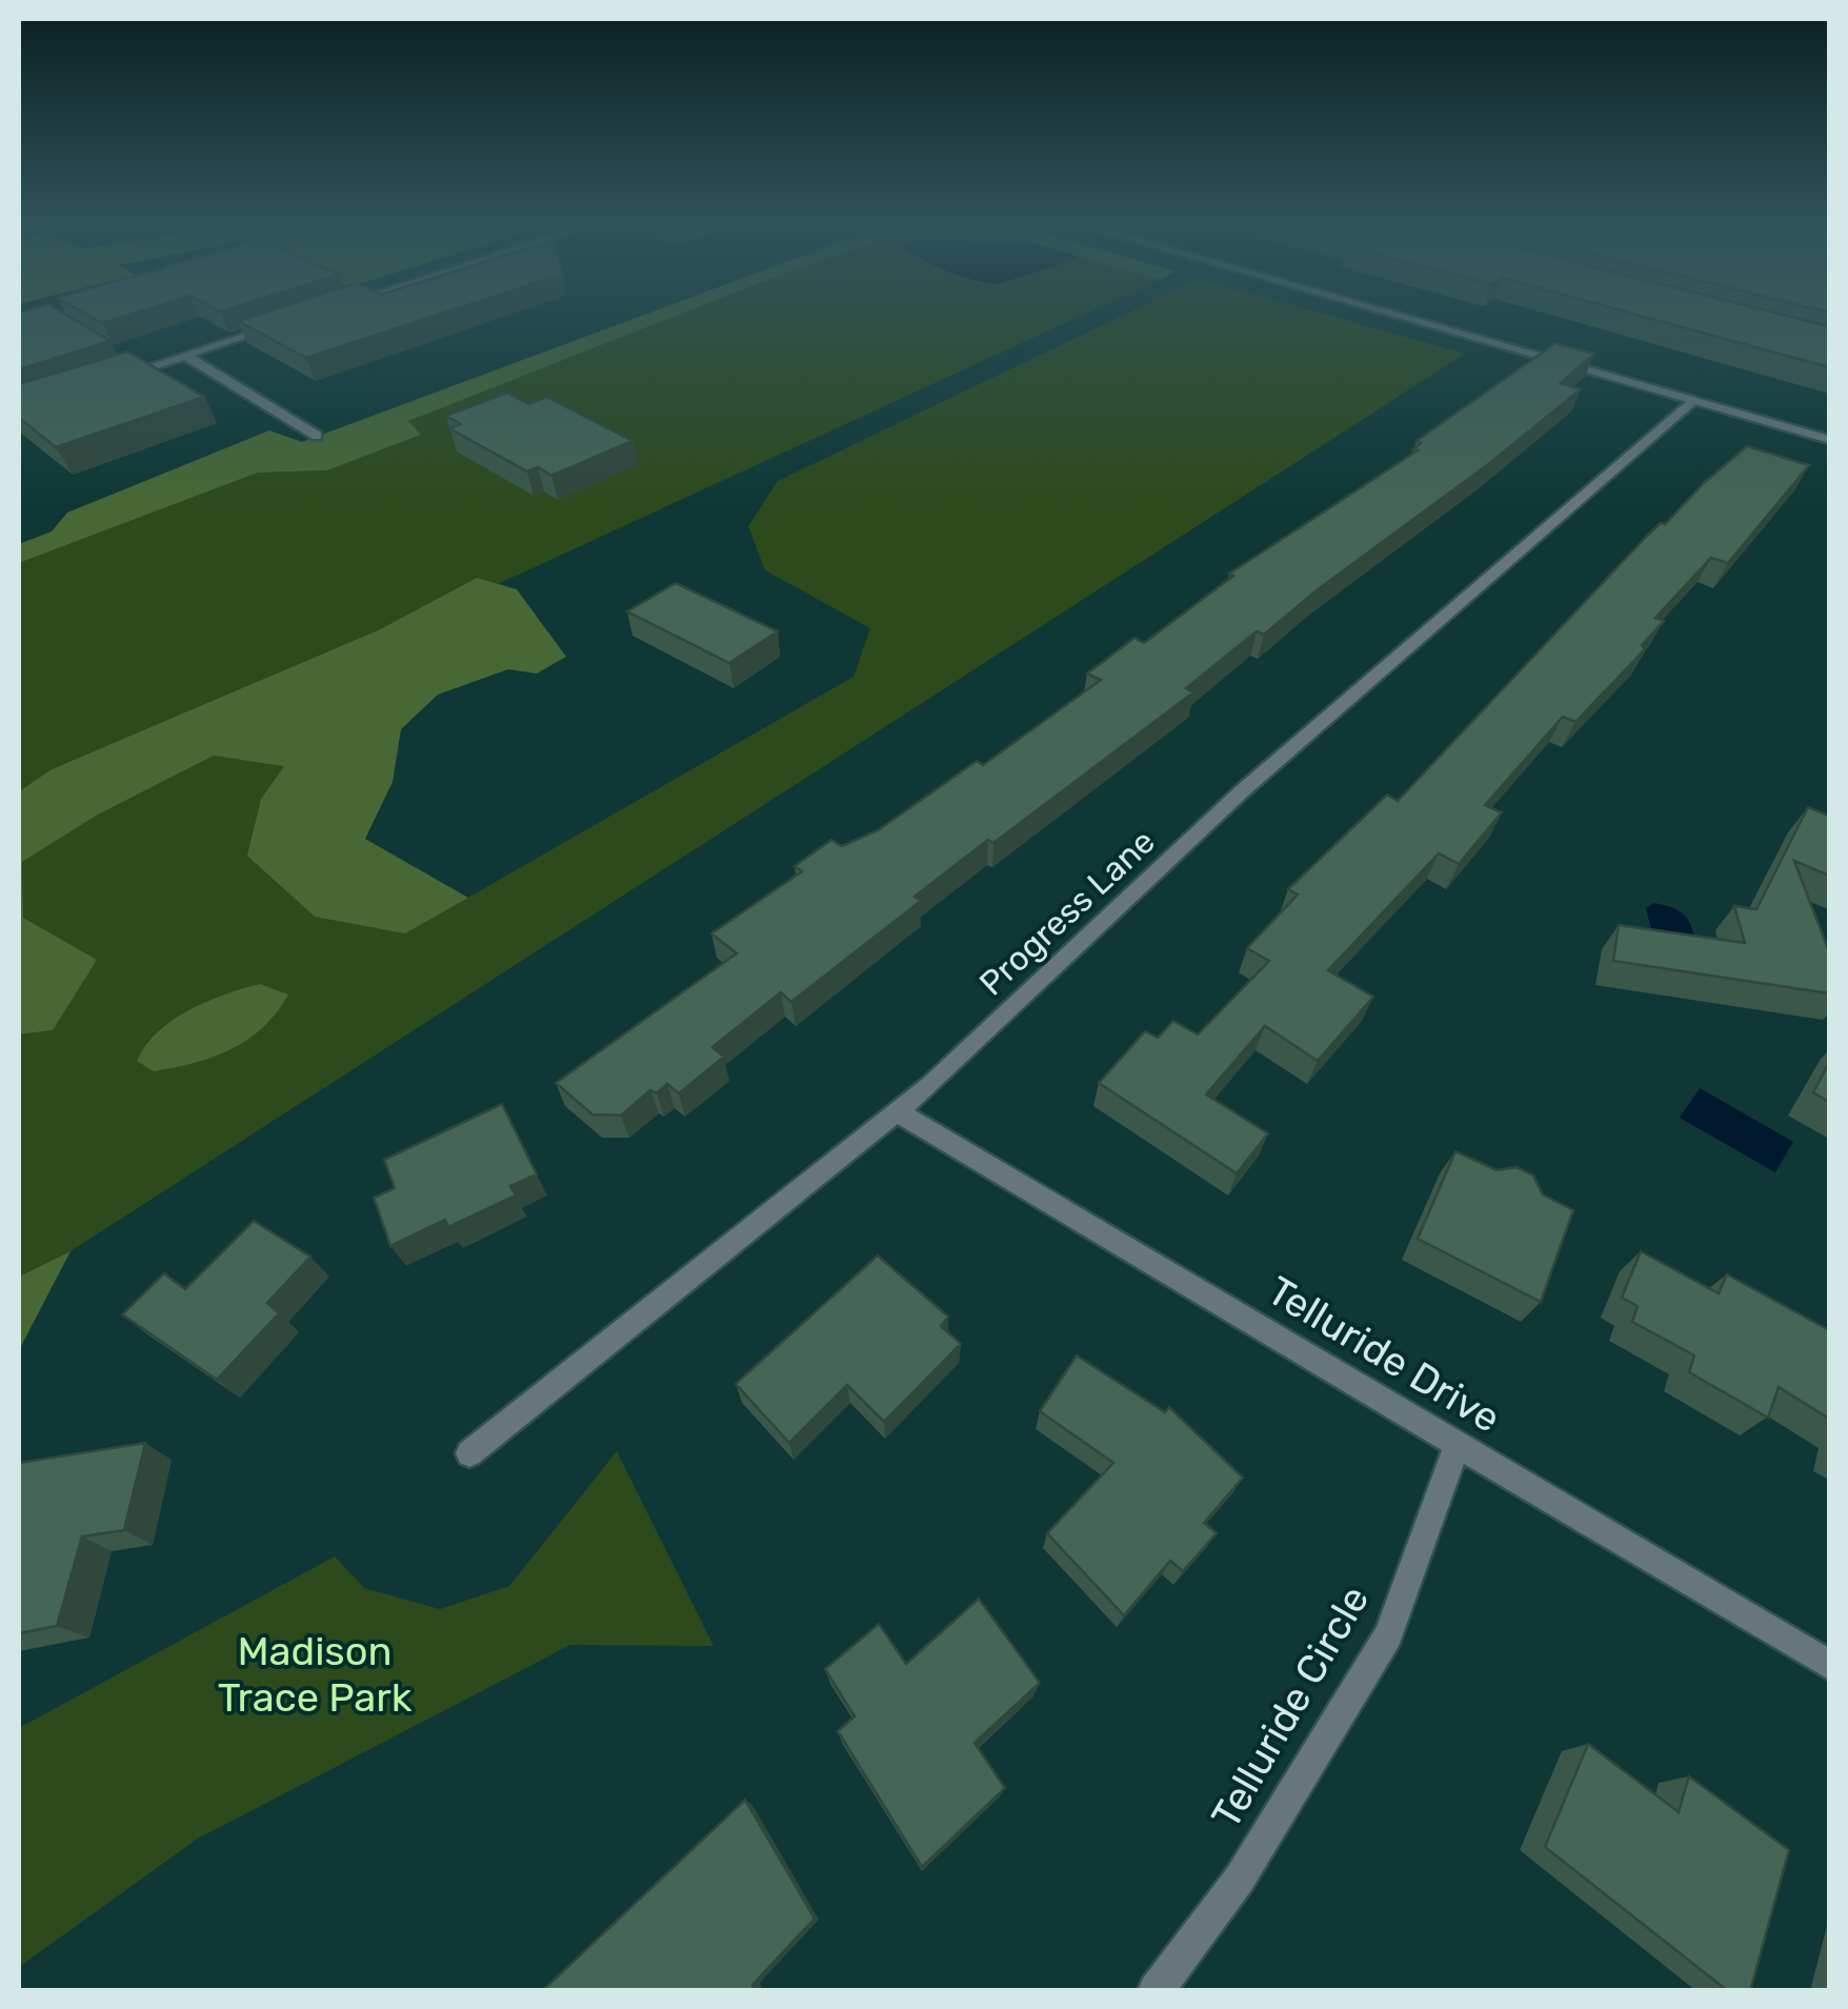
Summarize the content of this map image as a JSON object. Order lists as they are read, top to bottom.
{
  "streets": {
    "street": ["Progress Lane", "Telluride Drive", "Telluride Circle"]
  },
  "crossings": [
    ["Progress Lane", "Telluride Drive"],
    ["Telluride Drive", "Telluride Circle"]
  ],
  "parks": ["Madison Trace Park"]
}
